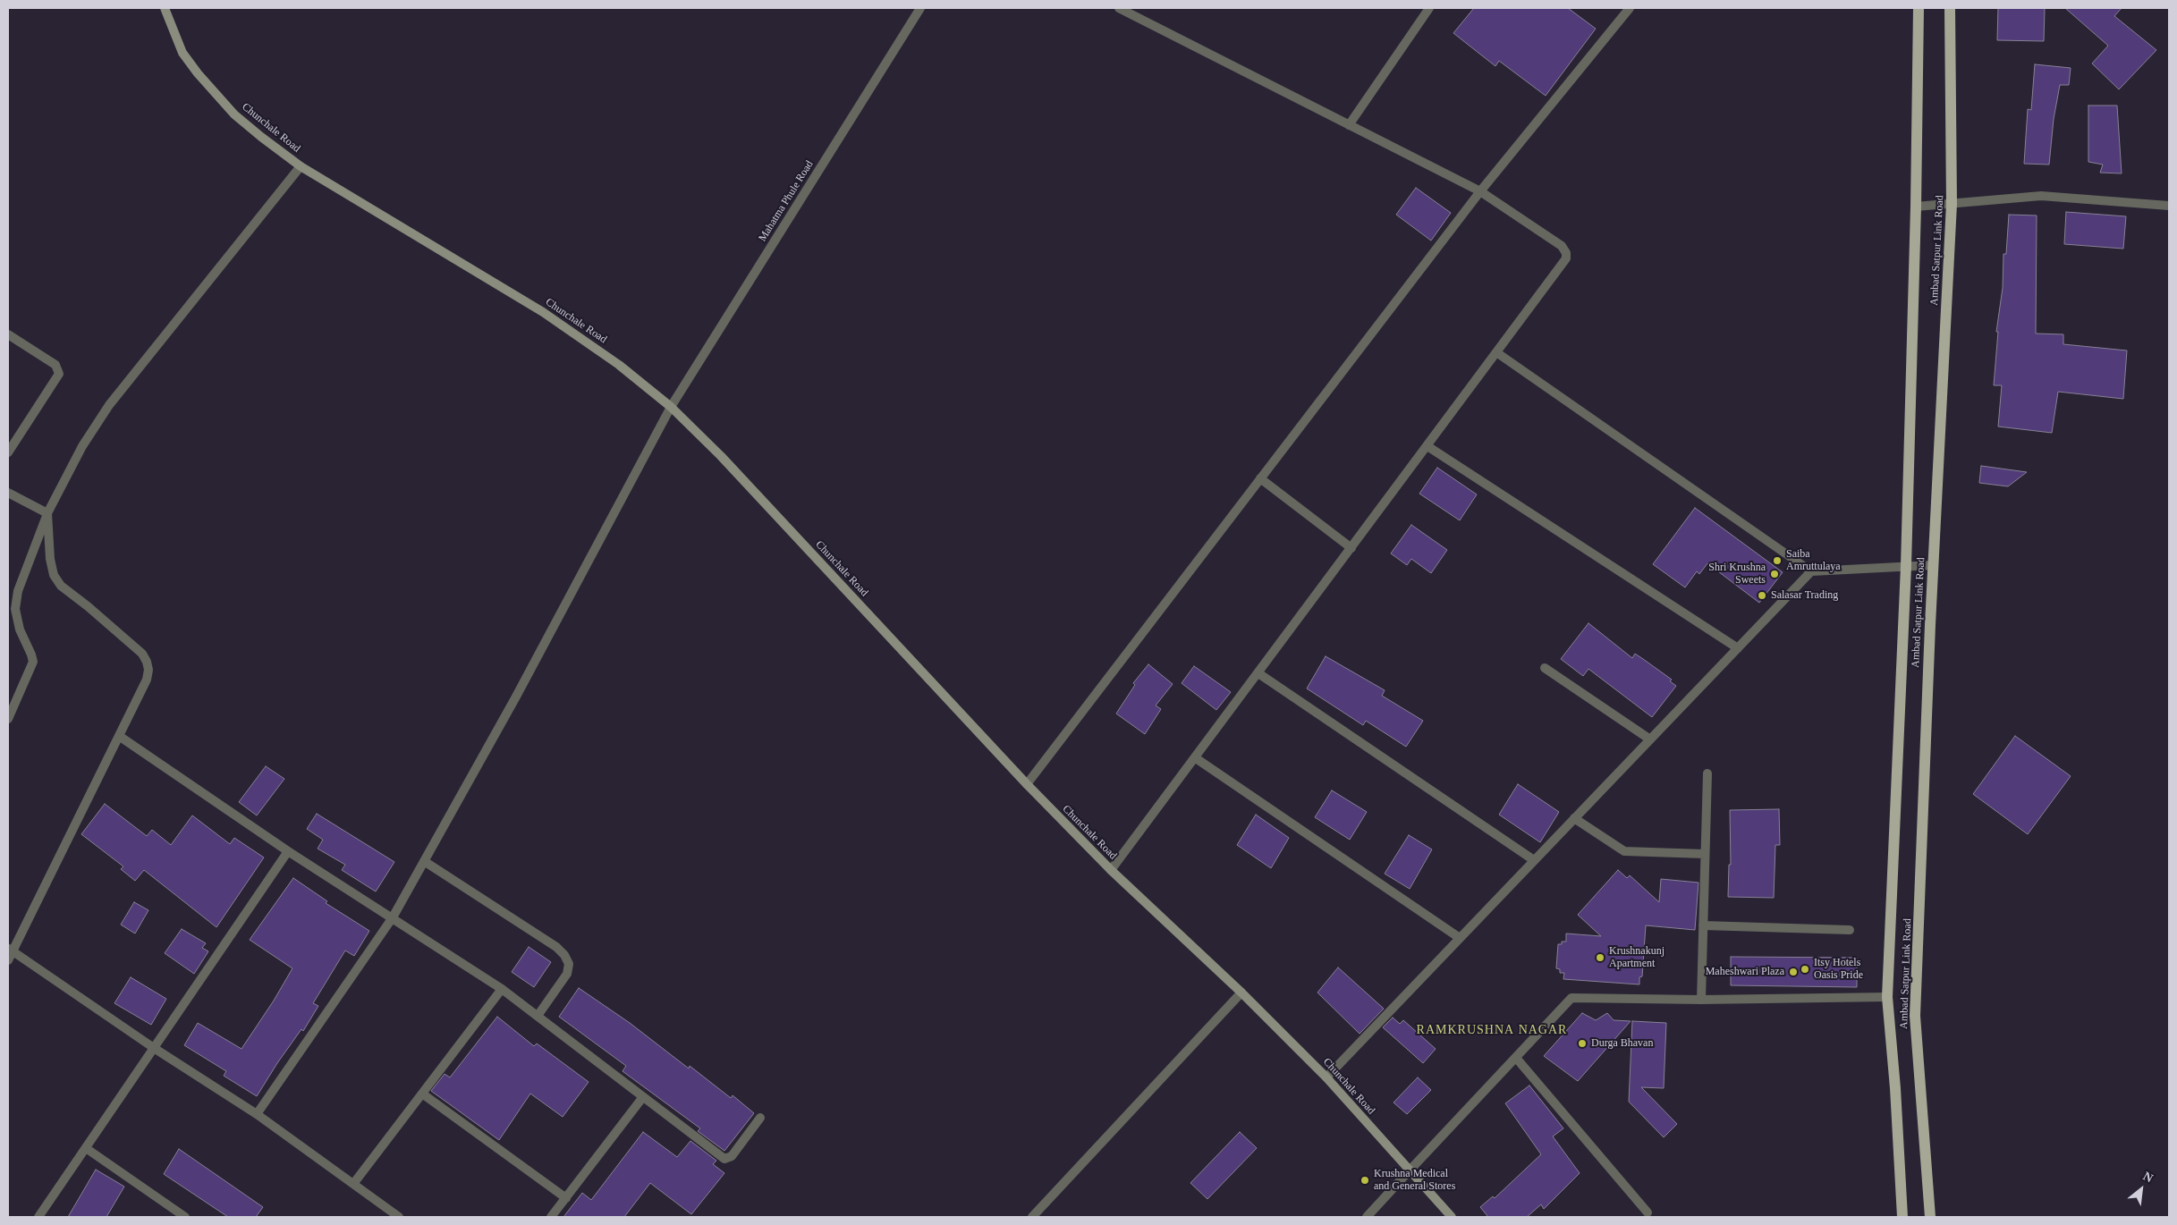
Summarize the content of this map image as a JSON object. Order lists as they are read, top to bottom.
{
  "streets": {
    "main road": ["Ambad Satpur Link Road"],
    "street": ["Chunchale Road", "Mahatma Phule Road"]
  },
  "crossings": [
    ["Chunchale Road", "Mahatma Phule Road"]
  ],
  "districts": ["RAMKRUSHNA NAGAR"],
  "places": [
    "Saiba Amruttulaya",
    "Shri Krushna Sweets",
    "Salasar Trading",
    "Krushnakunj Apartment",
    "Itsy Hotels Oasis Pride",
    "Maheshwari Plaza",
    "Durga Bhavan",
    "Krushna Medical and General Stores"
  ],
  "north": "top right"
}
